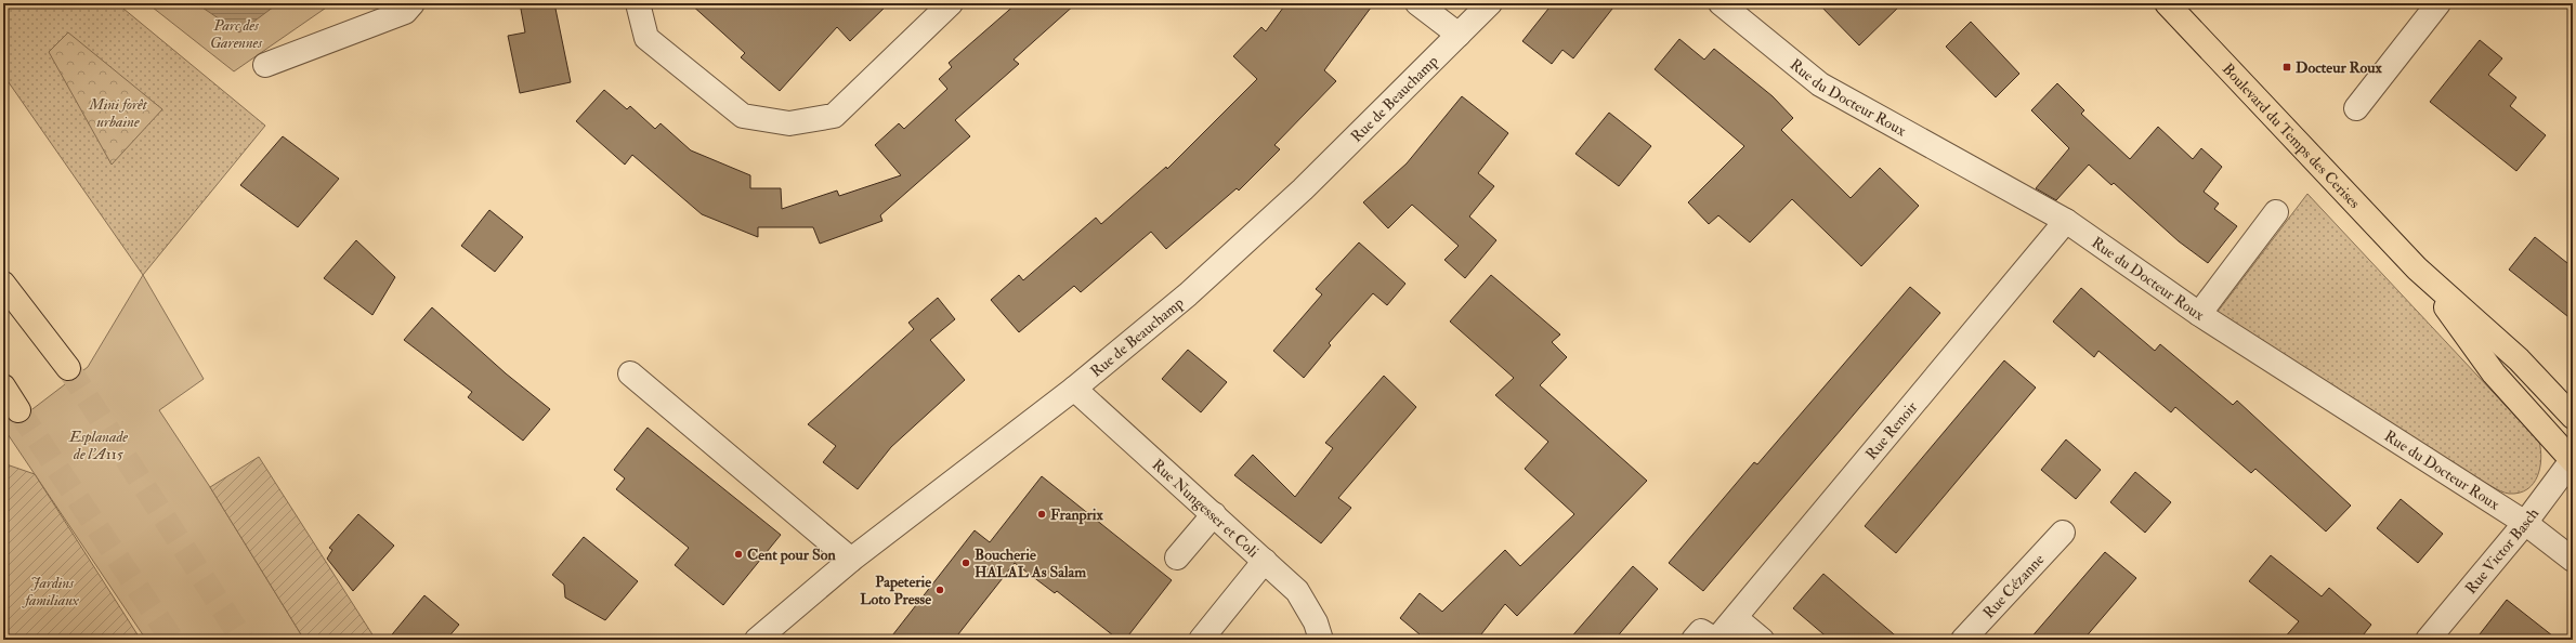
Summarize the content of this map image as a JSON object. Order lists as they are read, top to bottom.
{
  "streets": {
    "main road": ["Boulevard du Temps des Cerises"],
    "street": [
      "Rue du Docteur Roux",
      "Rue de Beauchamp",
      "Rue Renoir",
      "Rue Nungesser et Coli",
      "Rue Victor Basch",
      "Rue Cézanne"
    ]
  },
  "crossings": [
    ["Rue du Docteur Roux", "Rue Renoir"],
    ["Rue du Docteur Roux", "Rue Victor Basch"],
    ["Rue de Beauchamp", "Rue Nungesser et Coli"],
    ["Boulevard du Temps des Cerises", "Rue Victor Basch"]
  ],
  "parks": [
    "Parc des Garennes",
    "Mini forêt urbaine",
    "Esplanade de l'A115",
    "Jardins familiaux"
  ],
  "places": {
    "transit": ["Docteur Roux"],
    "other": [
      "Franprix",
      "Cent pour Son",
      "Boucherie HALAL As Salam",
      "Papeterie Loto Presse"
    ]
  }
}
